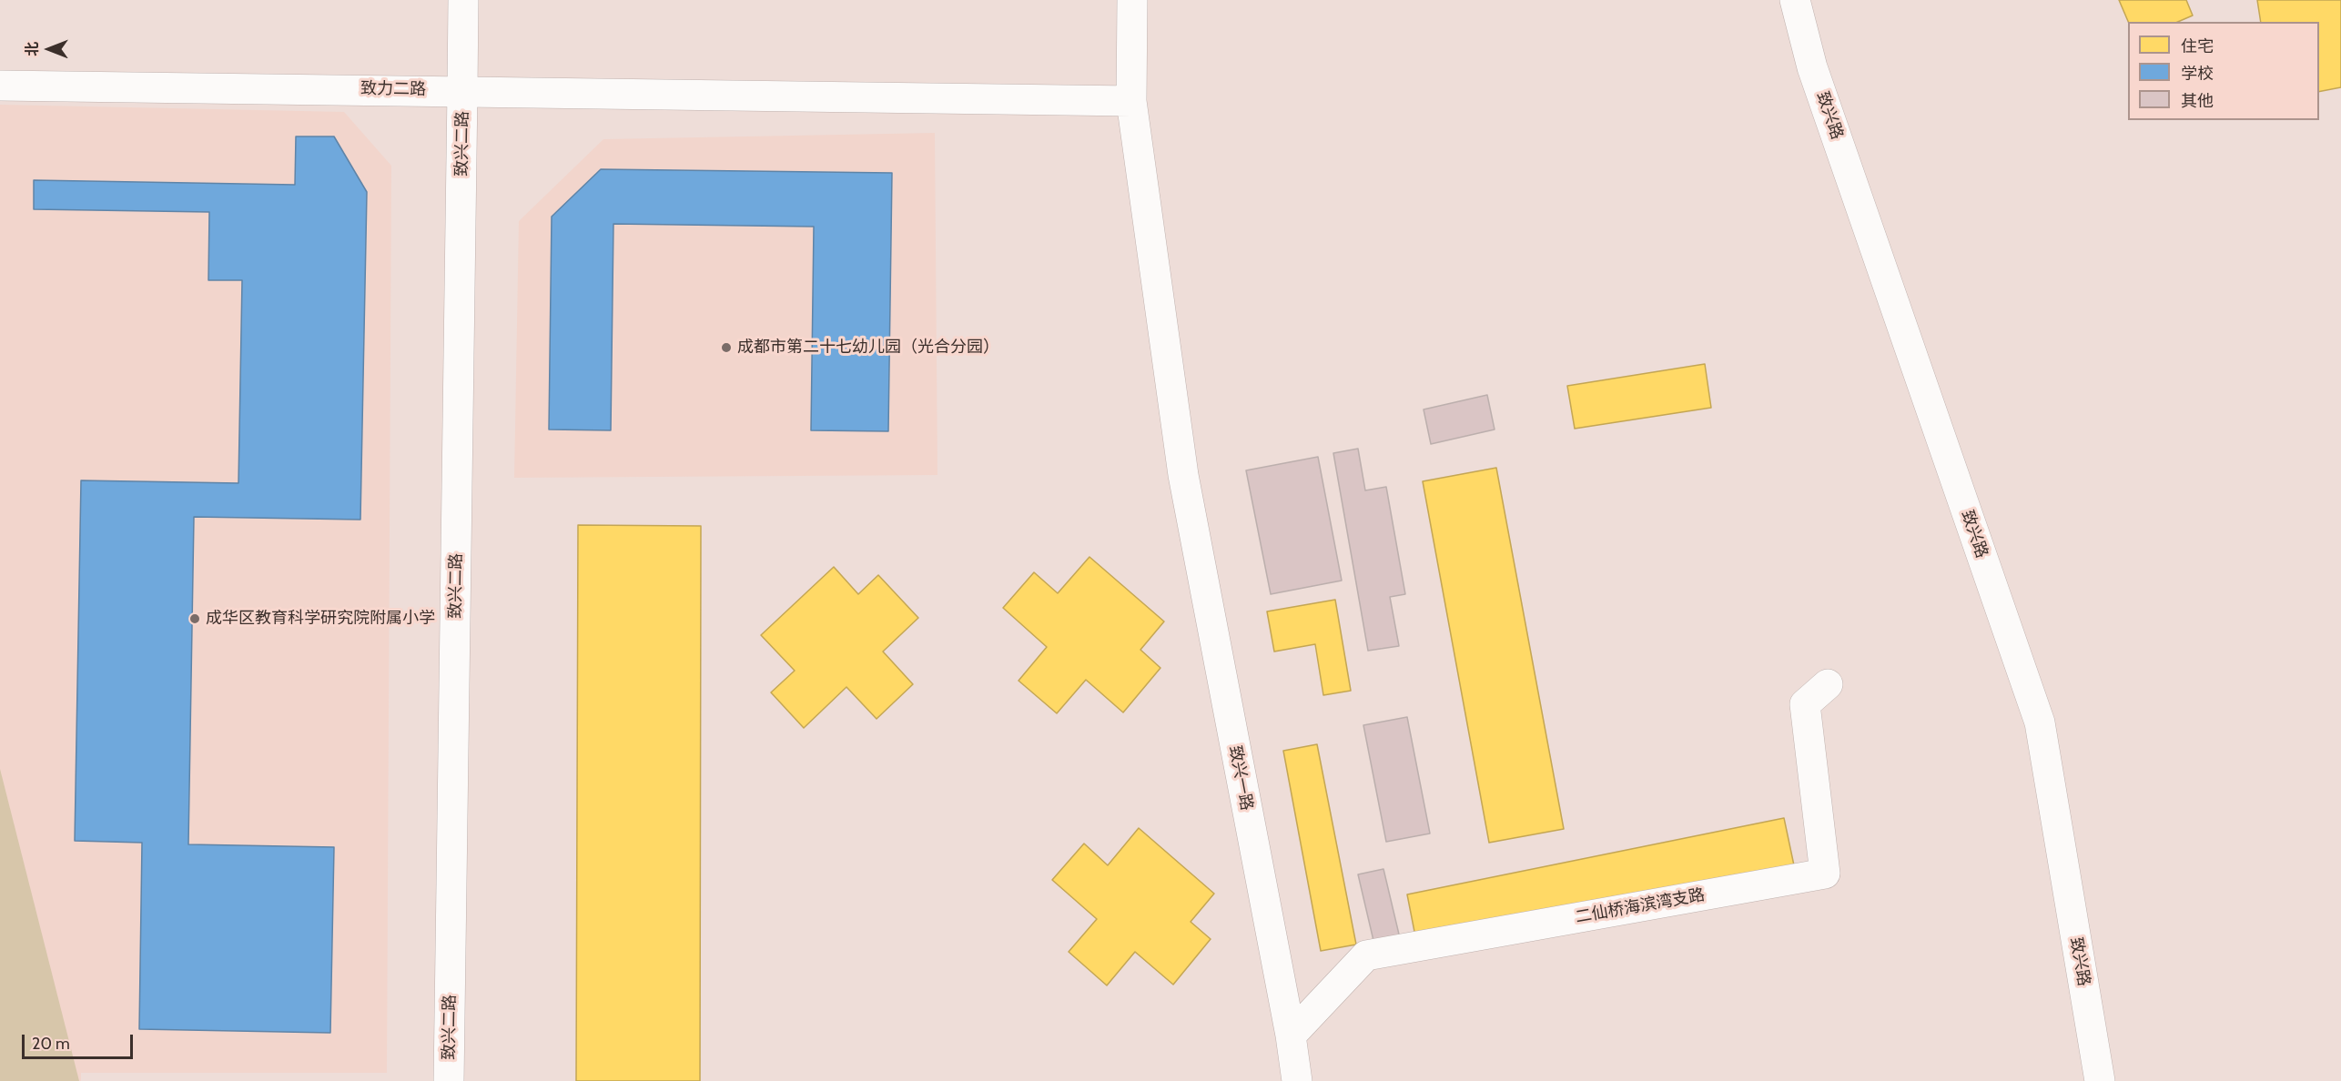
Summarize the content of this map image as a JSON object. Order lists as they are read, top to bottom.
{
  "streets": {
    "street": [
      "致力二路",
      "致兴路",
      "致兴二路",
      "致兴一路",
      "二仙桥海滨湾支路"
    ]
  },
  "crossings": [
    ["致力二路", "致兴二路"],
    ["致力二路", "致兴一路"],
    ["致兴一路", "二仙桥海滨湾支路"]
  ],
  "places": ["成都市第二十七幼儿园（光合分园）", "成华区教育科学研究院附属小学"],
  "legend": ["住宅", "学校", "其他"],
  "scale_bar": "20 m",
  "north": "left"
}
